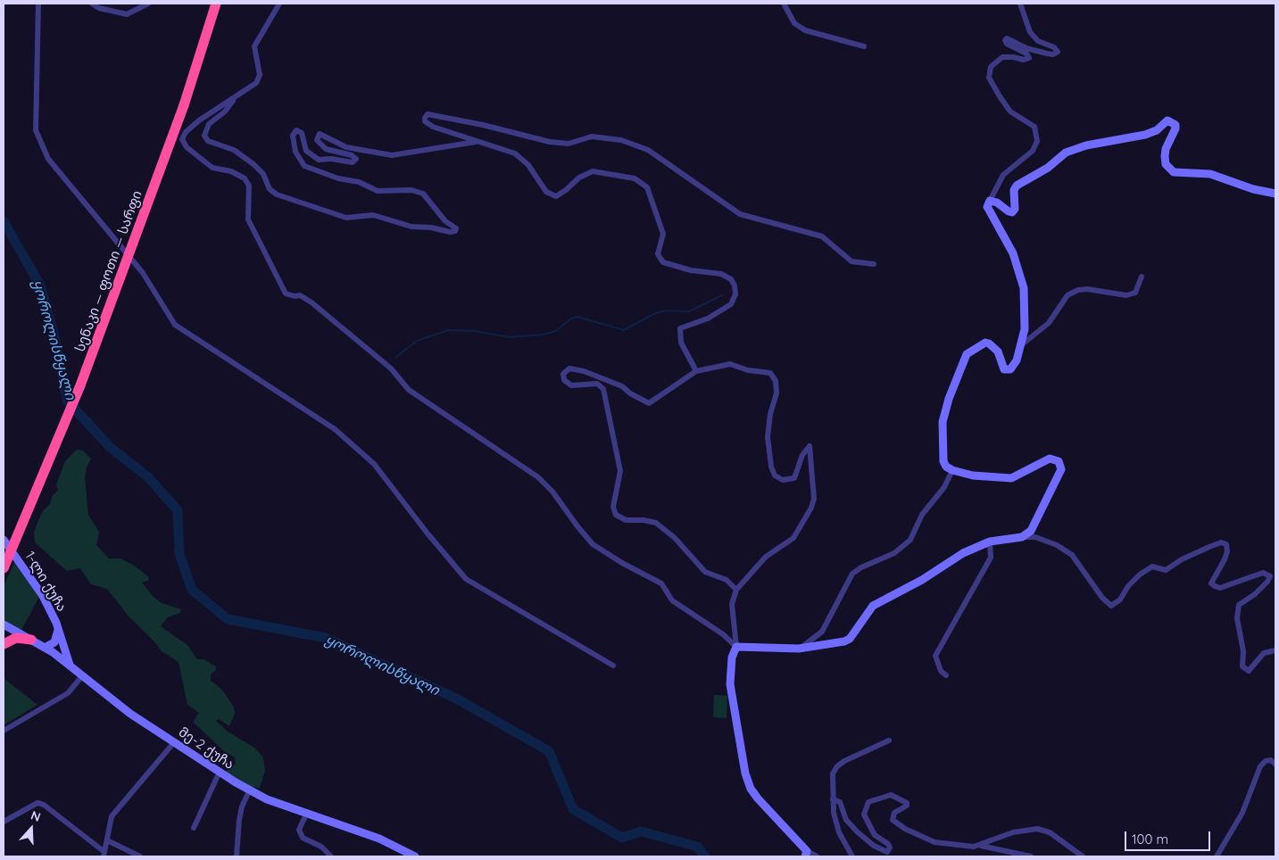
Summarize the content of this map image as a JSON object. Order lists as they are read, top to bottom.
{
  "streets": {
    "highway": ["სენაკი — ფოთი — სარფი"],
    "street": ["1-ლი ქუჩა", "მე-2 ქუჩა"]
  },
  "crossings": [
    ["1-ლი ქუჩა", "მე-2 ქუჩა"]
  ],
  "water": ["ყოროლისწყალი"],
  "scale_bar": "100 m",
  "north": "top"
}
